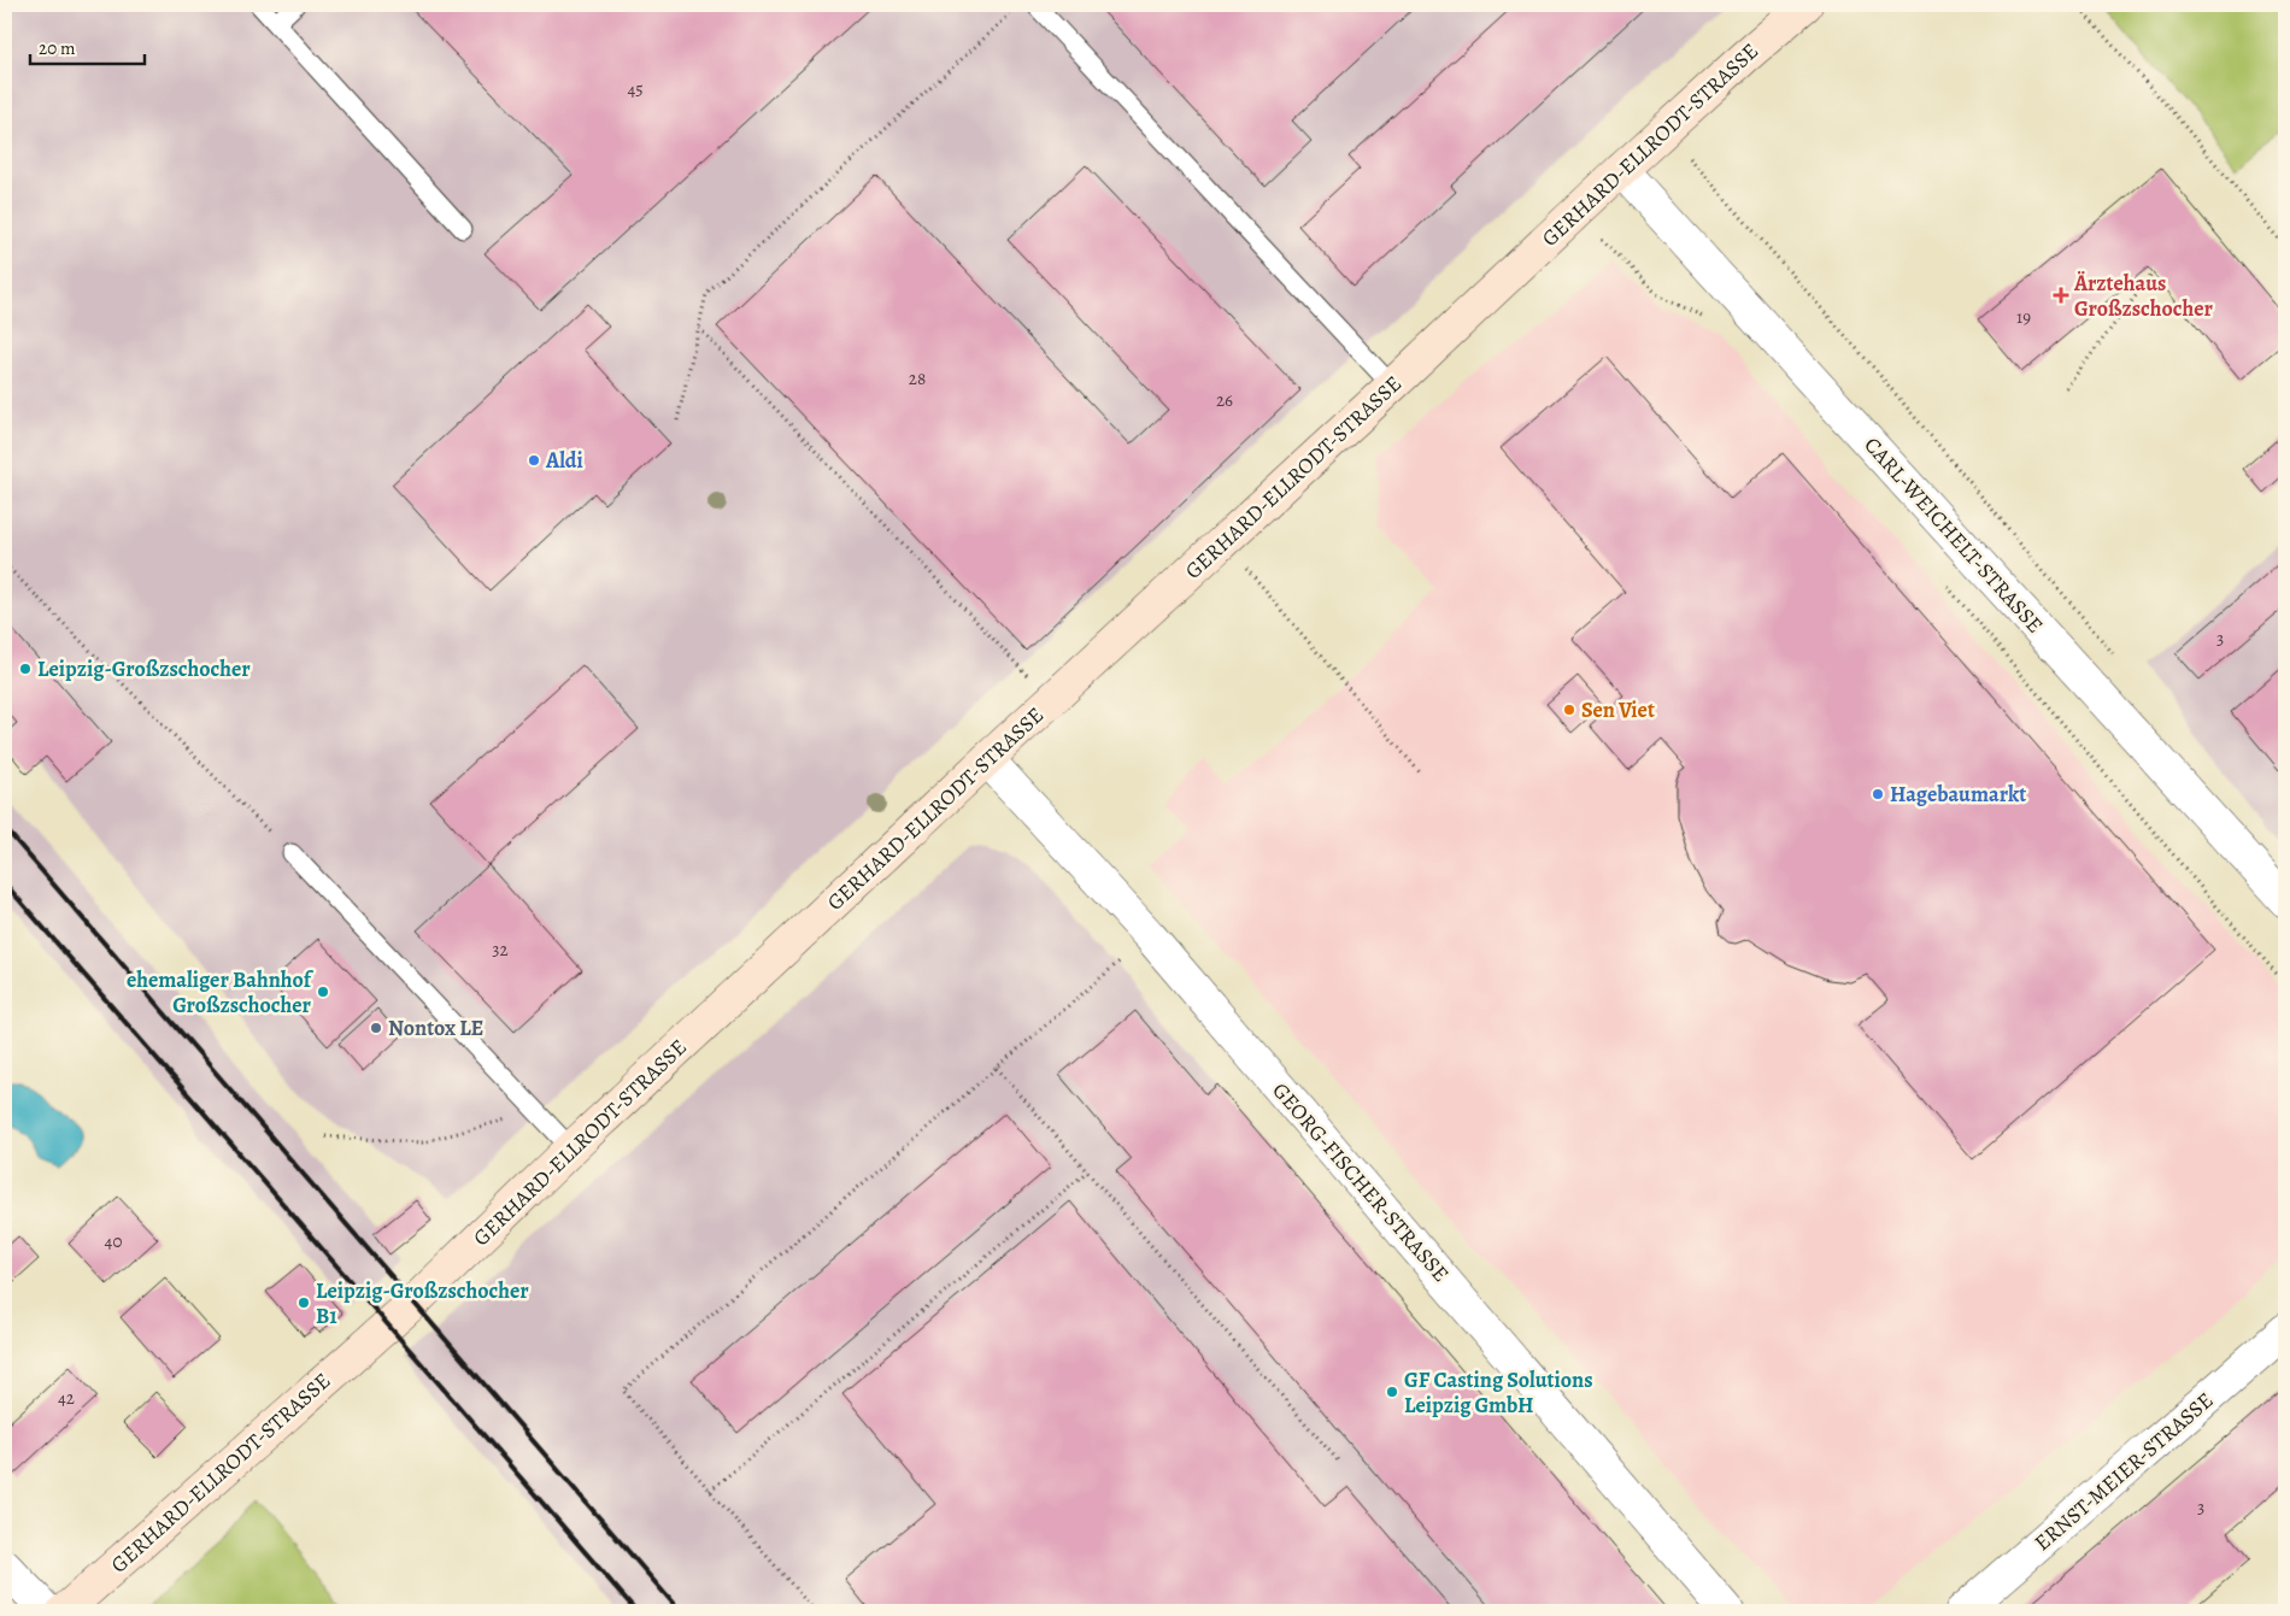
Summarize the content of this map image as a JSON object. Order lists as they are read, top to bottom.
{
  "streets": {
    "main road": ["GERHARD-ELLRODT-STRASSE"],
    "street": ["CARL-WEICHELT-STRASSE", "GEORG-FISCHER-STRASSE", "ERNST-MEIER-STRASSE"]
  },
  "crossings": [
    ["GERHARD-ELLRODT-STRASSE", "CARL-WEICHELT-STRASSE"],
    ["GERHARD-ELLRODT-STRASSE", "GEORG-FISCHER-STRASSE"]
  ],
  "places": {
    "health": ["Ärztehaus Großzschocher"],
    "other": [
      "Aldi",
      "Leipzig-Großzschocher",
      "Sen Viet",
      "Hagebaumarkt",
      "ehemaliger Bahnhof Großzschocher",
      "Nontox LE",
      "Leipzig-Großzschocher B1",
      "GF Casting Solutions Leipzig GmbH"
    ]
  },
  "house_numbers": [
    "45",
    "19",
    "28",
    "26",
    "3",
    "32",
    "40",
    "42",
    "3"
  ],
  "scale_bar": "20 m"
}
